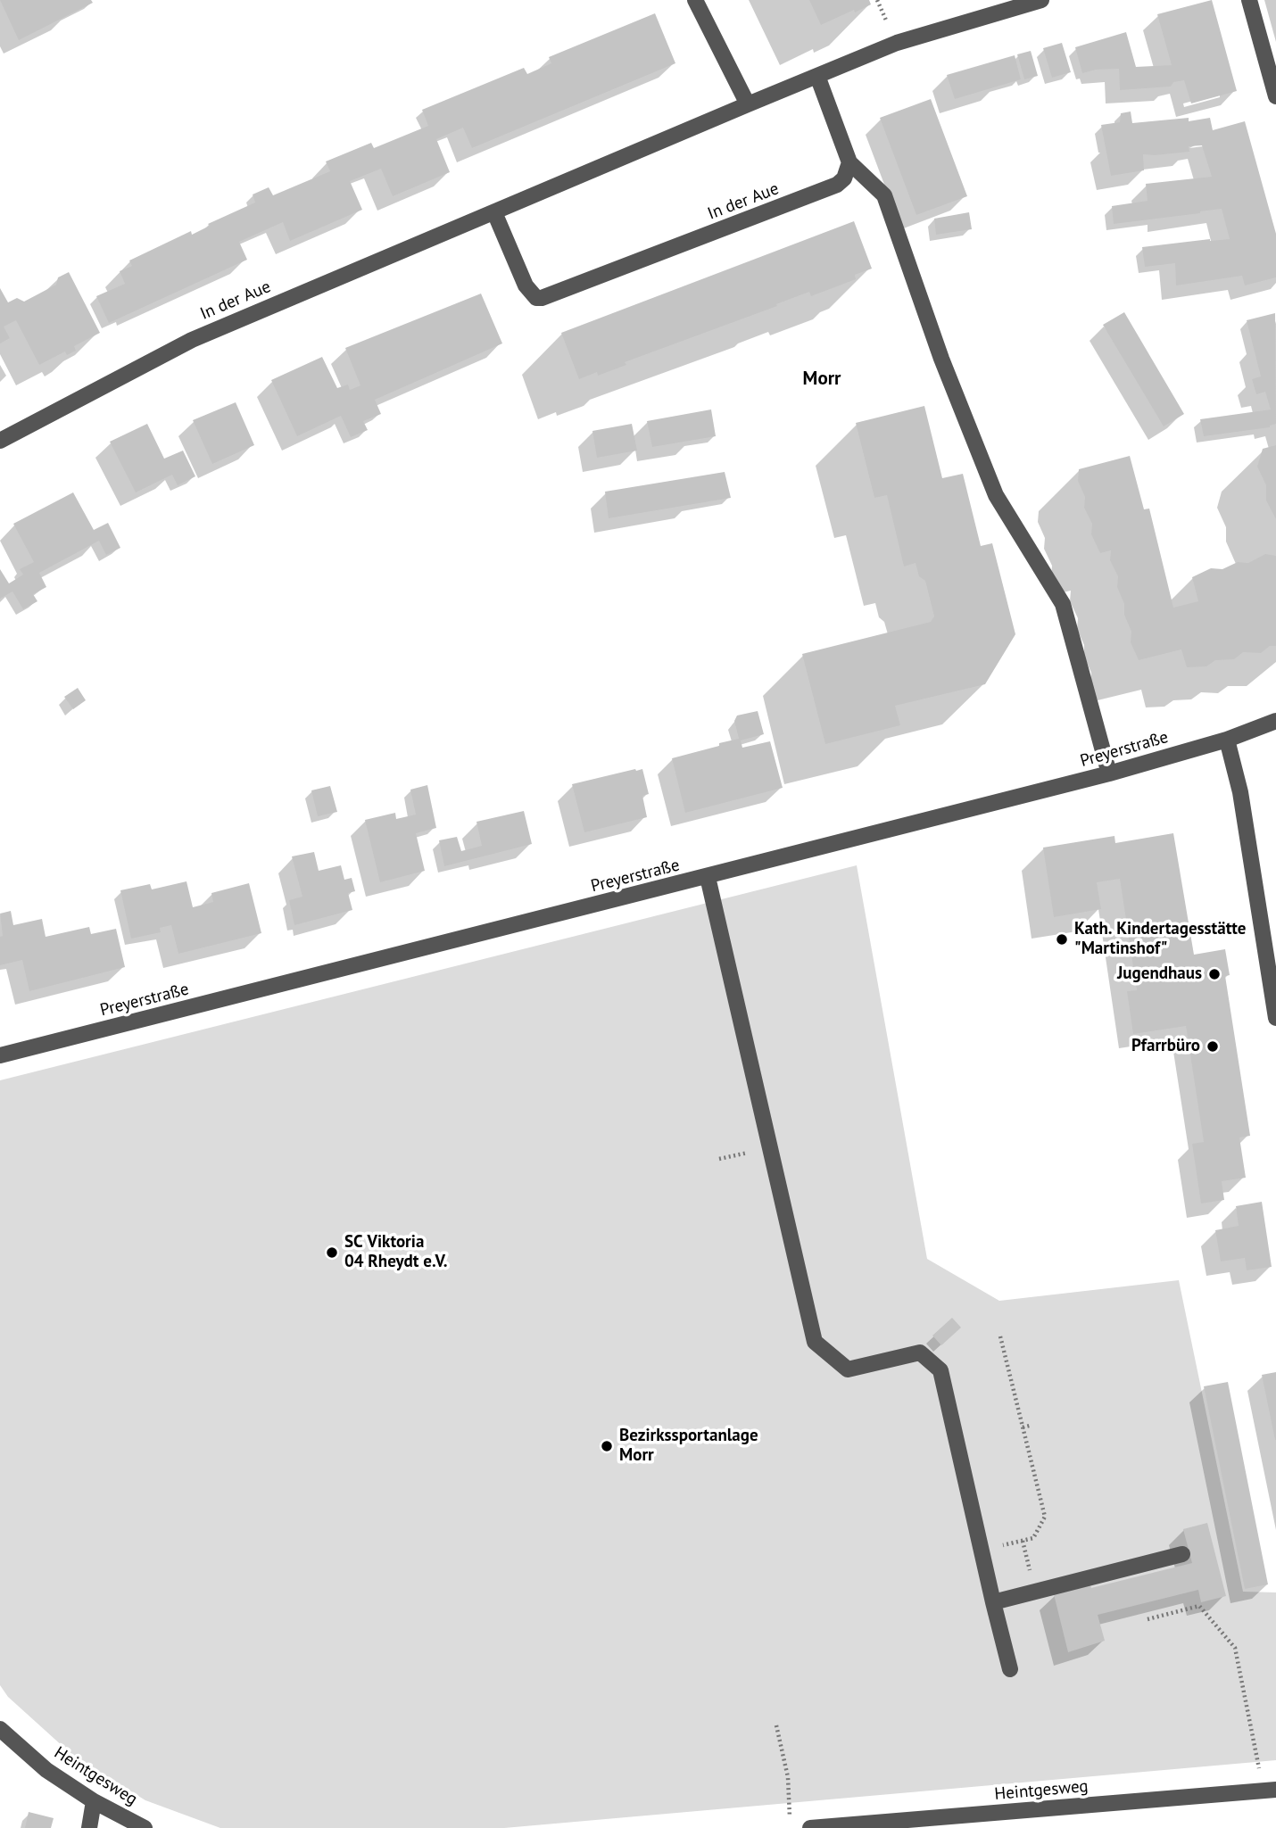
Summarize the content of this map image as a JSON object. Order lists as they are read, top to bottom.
{
  "streets": {
    "street": ["In der Aue", "Preyerstraße", "Heintgesweg"]
  },
  "districts": ["Morr"],
  "places": [
    "Kath. Kindertagesstätte \"Martinshof\"",
    "Jugendhaus",
    "Pfarrbüro",
    "SC Viktoria 04 Rheydt e.V.",
    "Bezirkssportanlage Morr"
  ]
}
